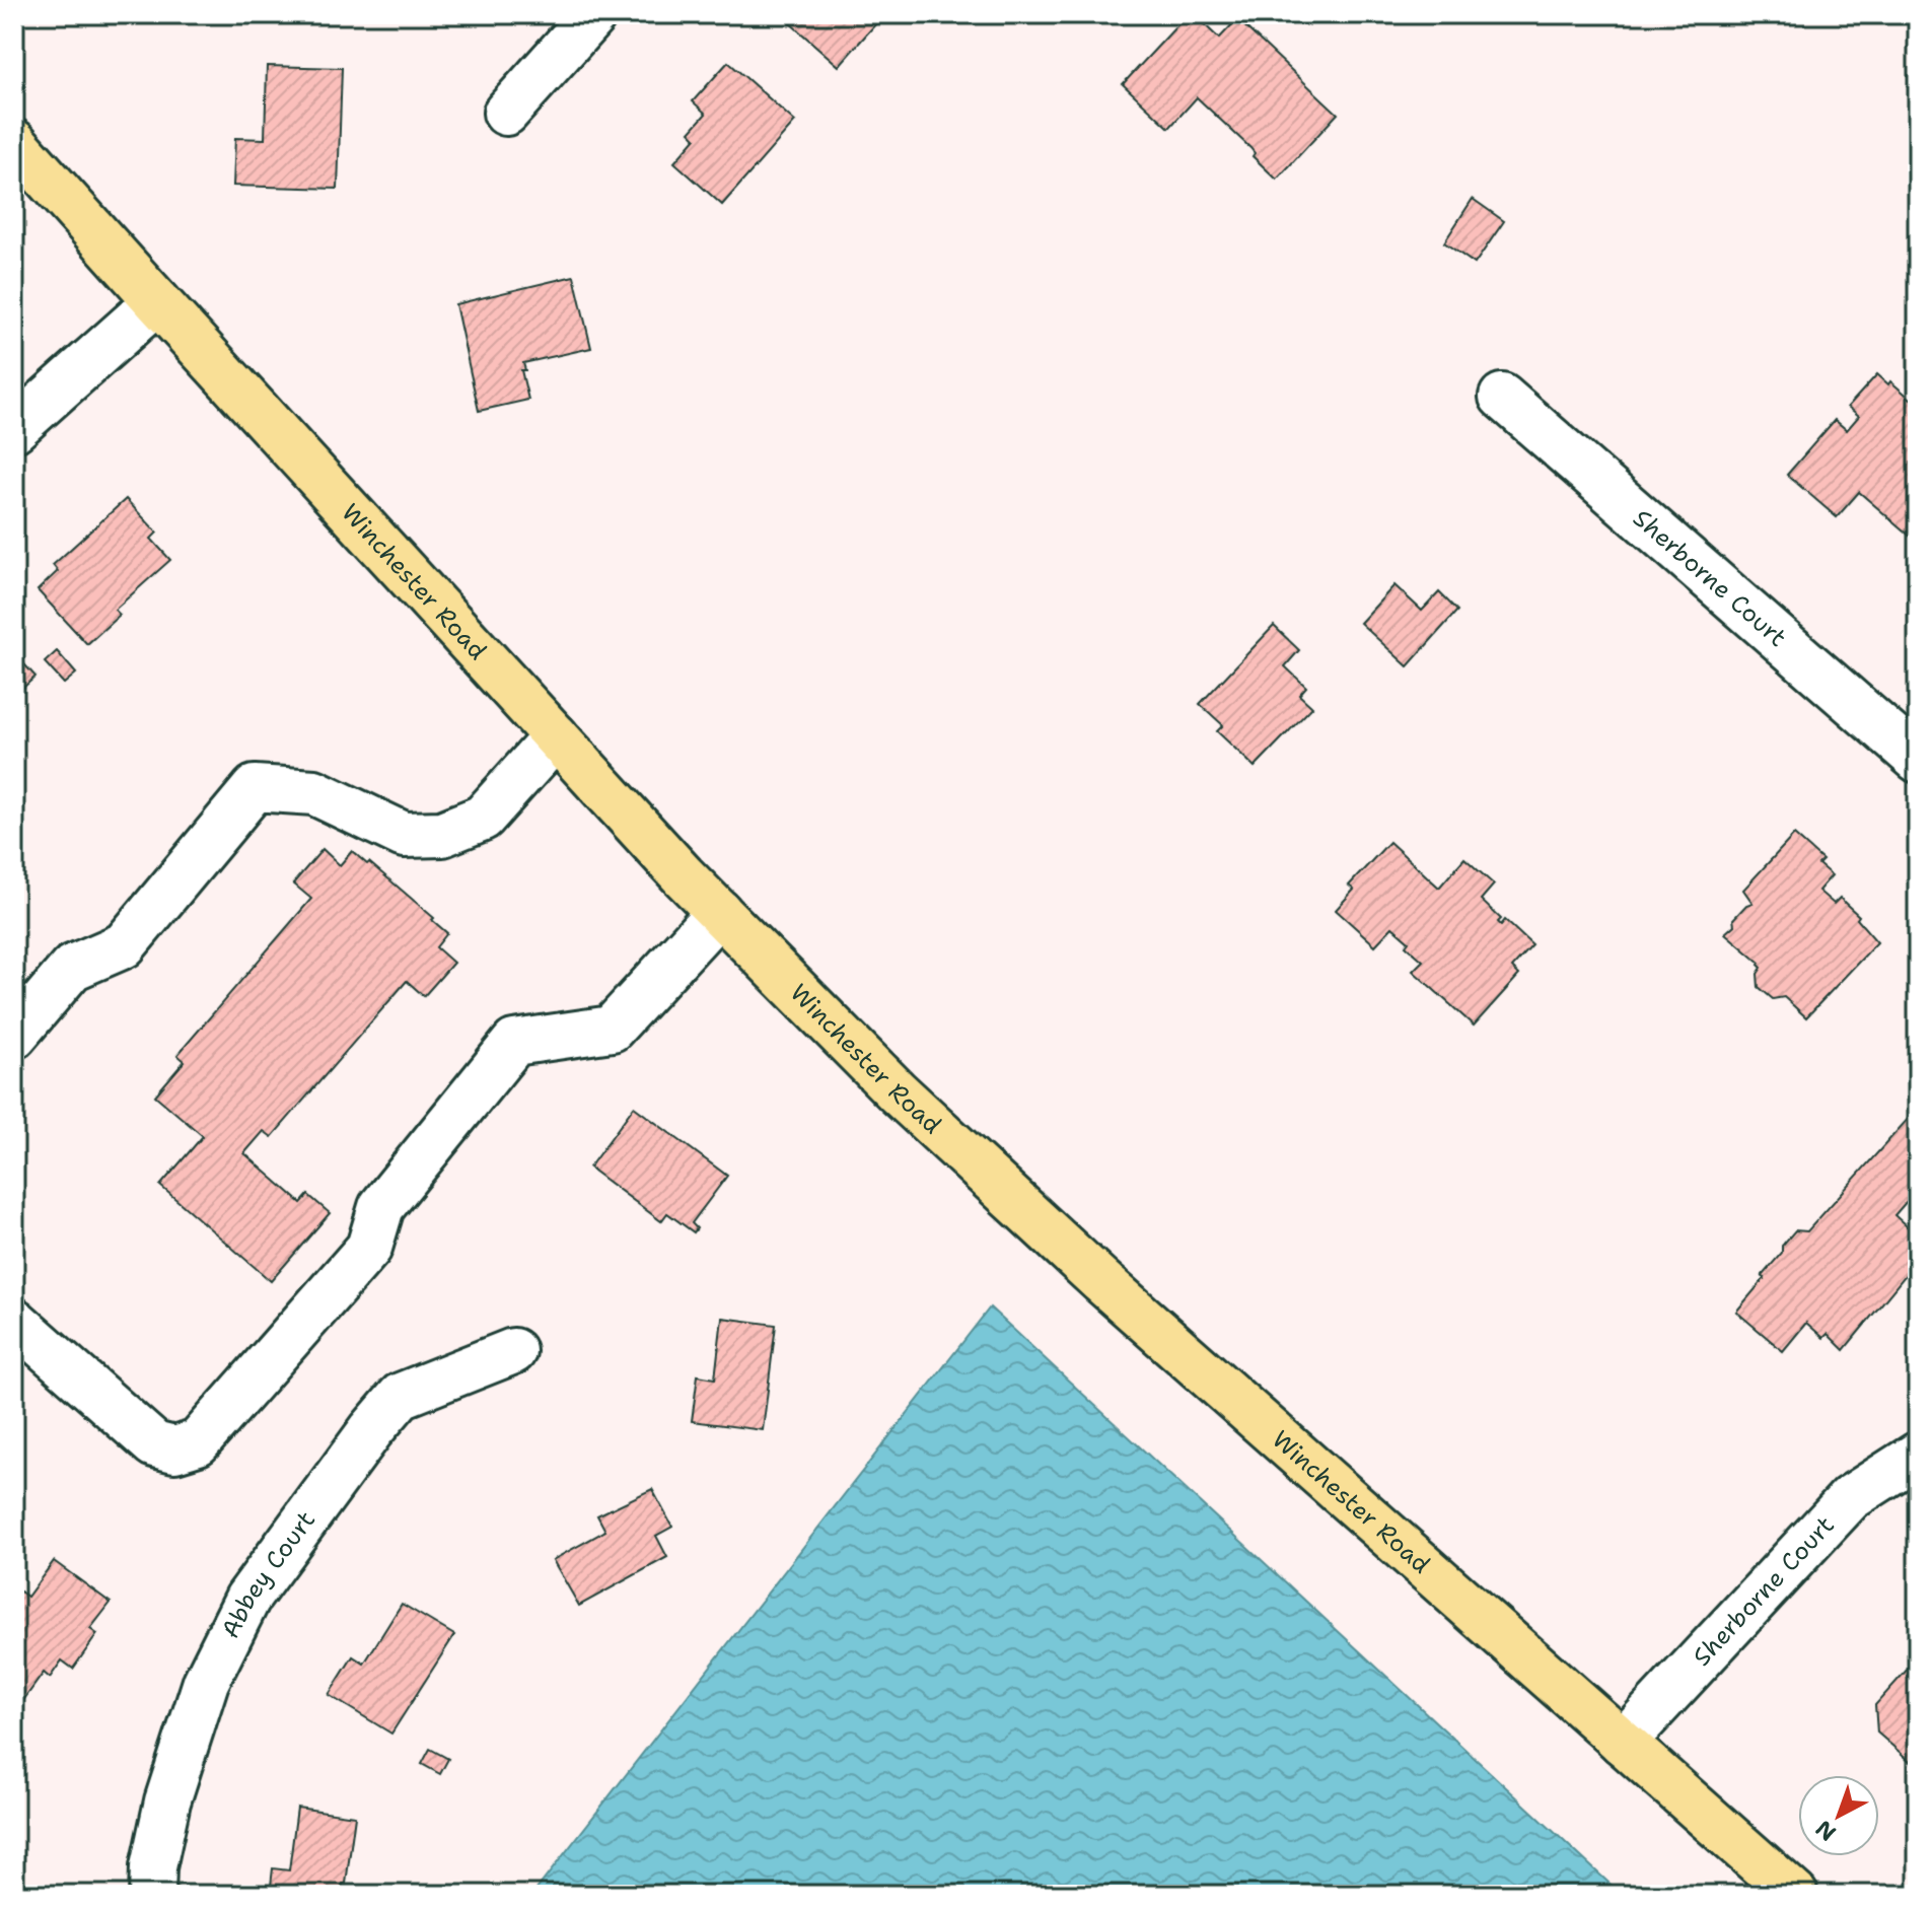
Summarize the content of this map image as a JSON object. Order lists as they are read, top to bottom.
{
  "streets": {
    "main road": ["Winchester Road"],
    "street": ["Sherborne Court", "Abbey Court"]
  },
  "crossings": [
    ["Sherborne Court", "Winchester Road"]
  ],
  "north": "bottom left"
}
